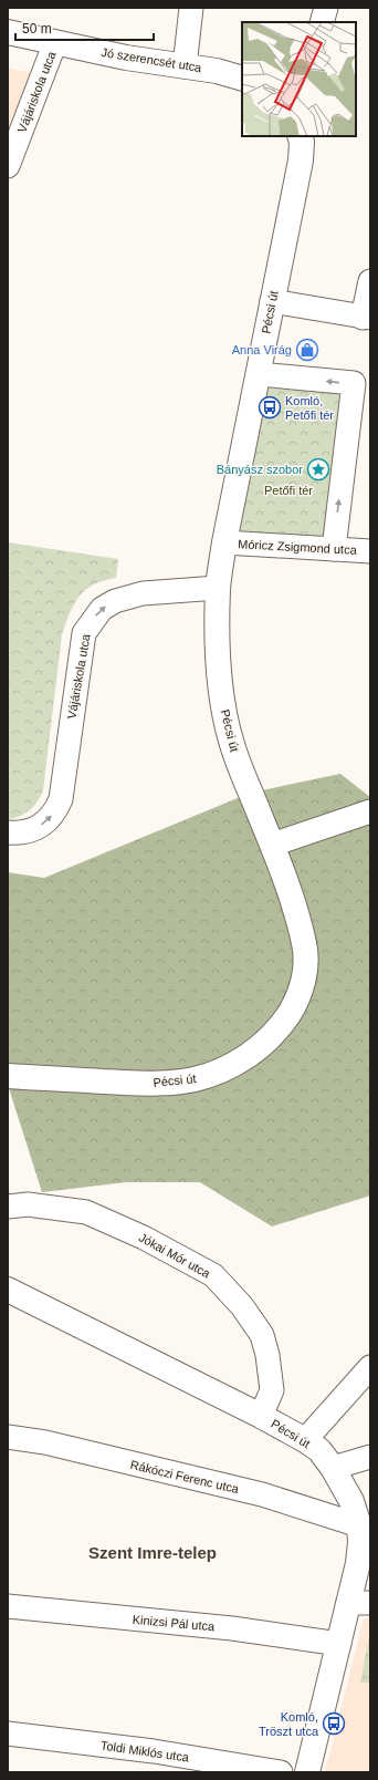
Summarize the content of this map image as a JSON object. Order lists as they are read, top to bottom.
{
  "streets": {
    "main road": ["Jó szerencsét utca", "Pécsi út"],
    "street": [
      "Vájáriskola utca",
      "Móricz Zsigmond utca",
      "Jókai Mór utca",
      "Rákóczi Ferenc utca",
      "Kinizsi Pál utca",
      "Toldi Miklós utca"
    ]
  },
  "crossings": [
    ["Jó szerencsét utca", "Vájáriskola utca"],
    ["Vájáriskola utca", "Pécsi út"],
    ["Pécsi út", "Móricz Zsigmond utca"],
    ["Pécsi út", "Jókai Mór utca"],
    ["Pécsi út", "Rákóczi Ferenc utca"],
    ["Pécsi út", "Kinizsi Pál utca"]
  ],
  "one_way": ["Vájáriskola utca"],
  "districts": ["Szent Imre-telep"],
  "parks": ["Petőfi tér"],
  "places": {
    "shop": ["Anna Virág"],
    "bus stop": ["Komló, Petőfi tér", "Komló, Tröszt utca"],
    "place": ["Bányász szobor"]
  },
  "scale_bar": "50 m"
}
